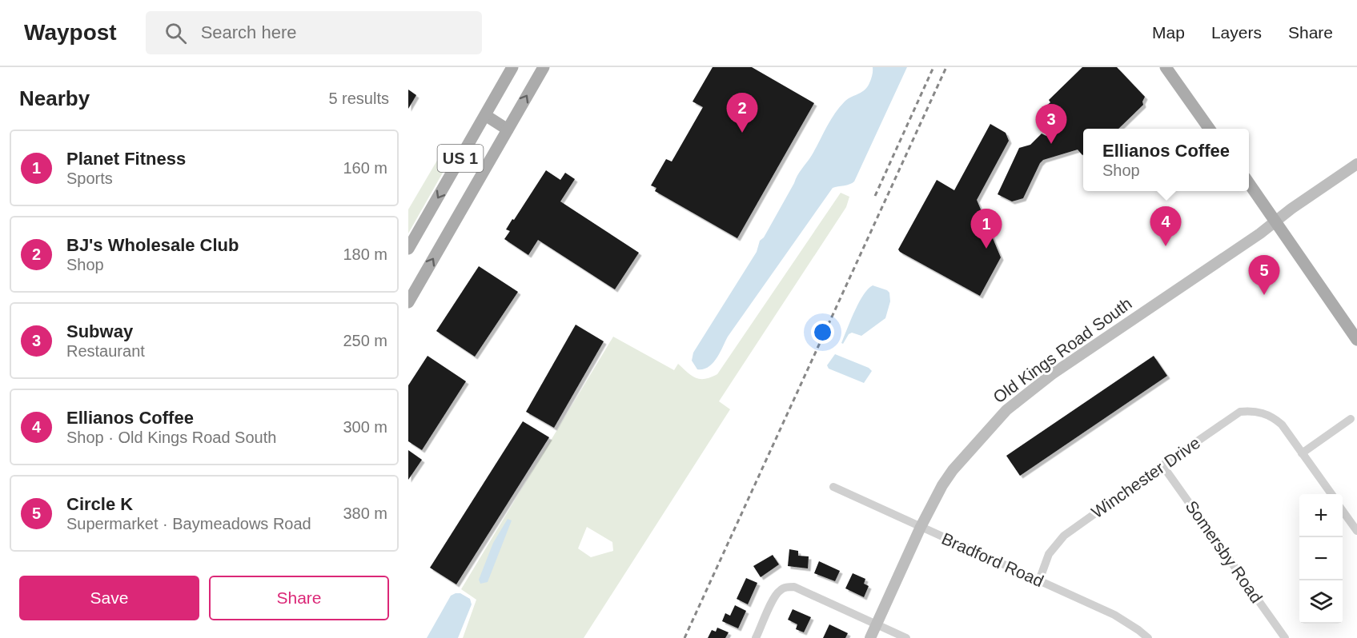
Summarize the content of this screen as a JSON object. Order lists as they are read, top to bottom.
{
  "streets": {
    "main road": ["US 1"],
    "street": [
      "Old Kings Road South",
      "Winchester Drive",
      "Somersby Road",
      "Bradford Road"
    ]
  },
  "crossings": [
    ["Old Kings Road South", "Bradford Road"],
    ["Winchester Drive", "Somersby Road"],
    ["Winchester Drive", "Bradford Road"]
  ],
  "page": {
    "header": "Waypost",
    "search": "Search here",
    "nav": ["Map", "Layers", "Share"],
    "heading": ["Nearby", "5 results"],
    "pins": [
      "2",
      "3",
      "4",
      "1",
      "5"
    ],
    "popup": ["Ellianos Coffee", "Shop"],
    "list": [
      {
        "mark": "1",
        "name": "Planet Fitness",
        "note": "Sports",
        "value": "160 m"
      },
      {
        "mark": "2",
        "name": "BJ's Wholesale Club",
        "note": "Shop",
        "value": "180 m"
      },
      {
        "mark": "3",
        "name": "Subway",
        "note": "Restaurant",
        "value": "250 m"
      },
      {
        "mark": "4",
        "name": "Ellianos Coffee",
        "note": "Shop · Old Kings Road South",
        "value": "300 m"
      },
      {
        "mark": "5",
        "name": "Circle K",
        "note": "Supermarket · Baymeadows Road",
        "value": "380 m"
      }
    ],
    "map_buttons": ["+", "−"],
    "buttons": ["Save", "Share"]
  }
}
